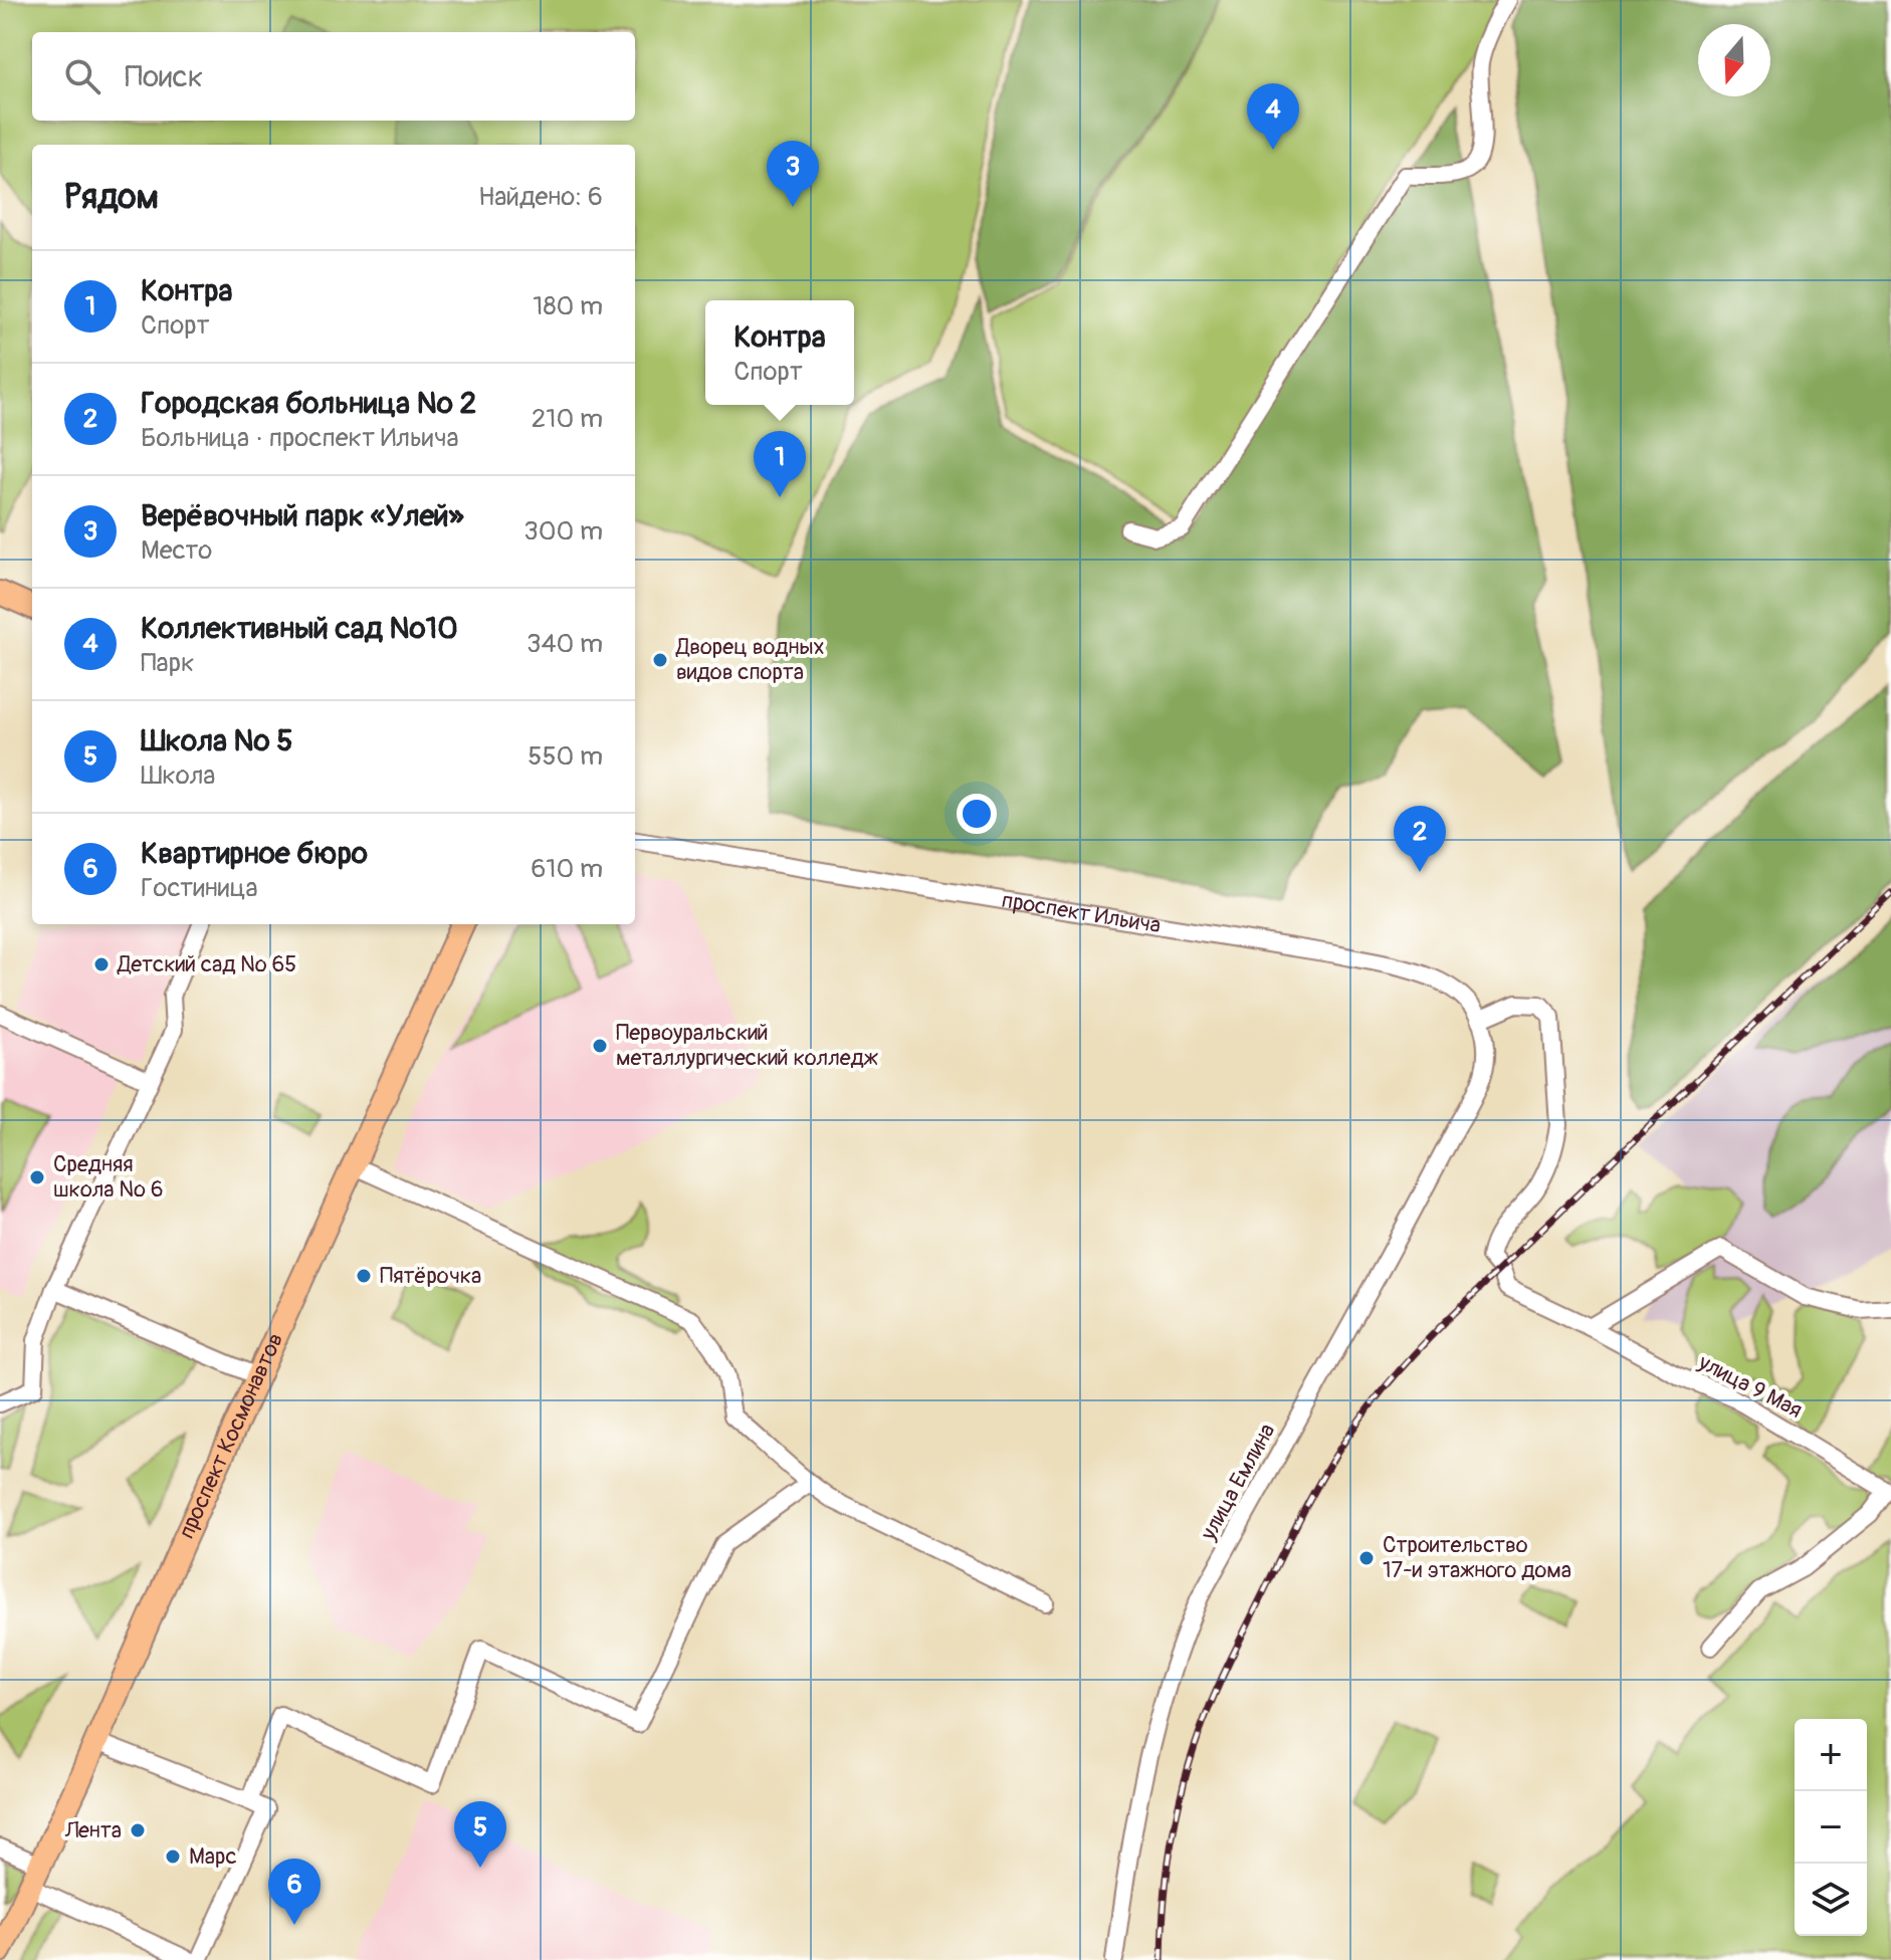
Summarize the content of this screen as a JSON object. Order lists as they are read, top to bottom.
{
  "streets": {
    "main road": ["проспект Космонавтов"],
    "street": ["проспект Ильича", "улица 9 Мая", "улица Емлина"]
  },
  "crossings": [
    ["проспект Ильича", "улица 9 Мая"],
    ["проспект Ильича", "улица Емлина"],
    ["улица 9 Мая", "улица Емлина"]
  ],
  "places": [
    "Дворец водных видов спорта",
    "Детский сад № 65",
    "Первоуральский металлургический колледж",
    "Средняя школа № 6",
    "Пятёрочка",
    "Строительство 17-и этажного дома",
    "Лента",
    "Марс"
  ],
  "north": "bottom",
  "page": {
    "search": "Поиск",
    "pins": [
      "4",
      "3",
      "1",
      "2",
      "5",
      "6"
    ],
    "heading": ["Рядом", "Найдено: 6"],
    "list": [
      {
        "mark": "1",
        "name": "Контра",
        "note": "Спорт",
        "value": "180 m"
      },
      {
        "mark": "2",
        "name": "Городская больница № 2",
        "note": "Больница · проспект Ильича",
        "value": "210 m"
      },
      {
        "mark": "3",
        "name": "Верёвочный парк «Улей»",
        "note": "Место",
        "value": "300 m"
      },
      {
        "mark": "4",
        "name": "Коллективный сад №10",
        "note": "Парк",
        "value": "340 m"
      },
      {
        "mark": "5",
        "name": "Школа № 5",
        "note": "Школа",
        "value": "550 m"
      },
      {
        "mark": "6",
        "name": "Квартирное бюро",
        "note": "Гостиница",
        "value": "610 m"
      }
    ],
    "popup": ["Контра", "Спорт"],
    "map_buttons": ["+", "−"]
  }
}
